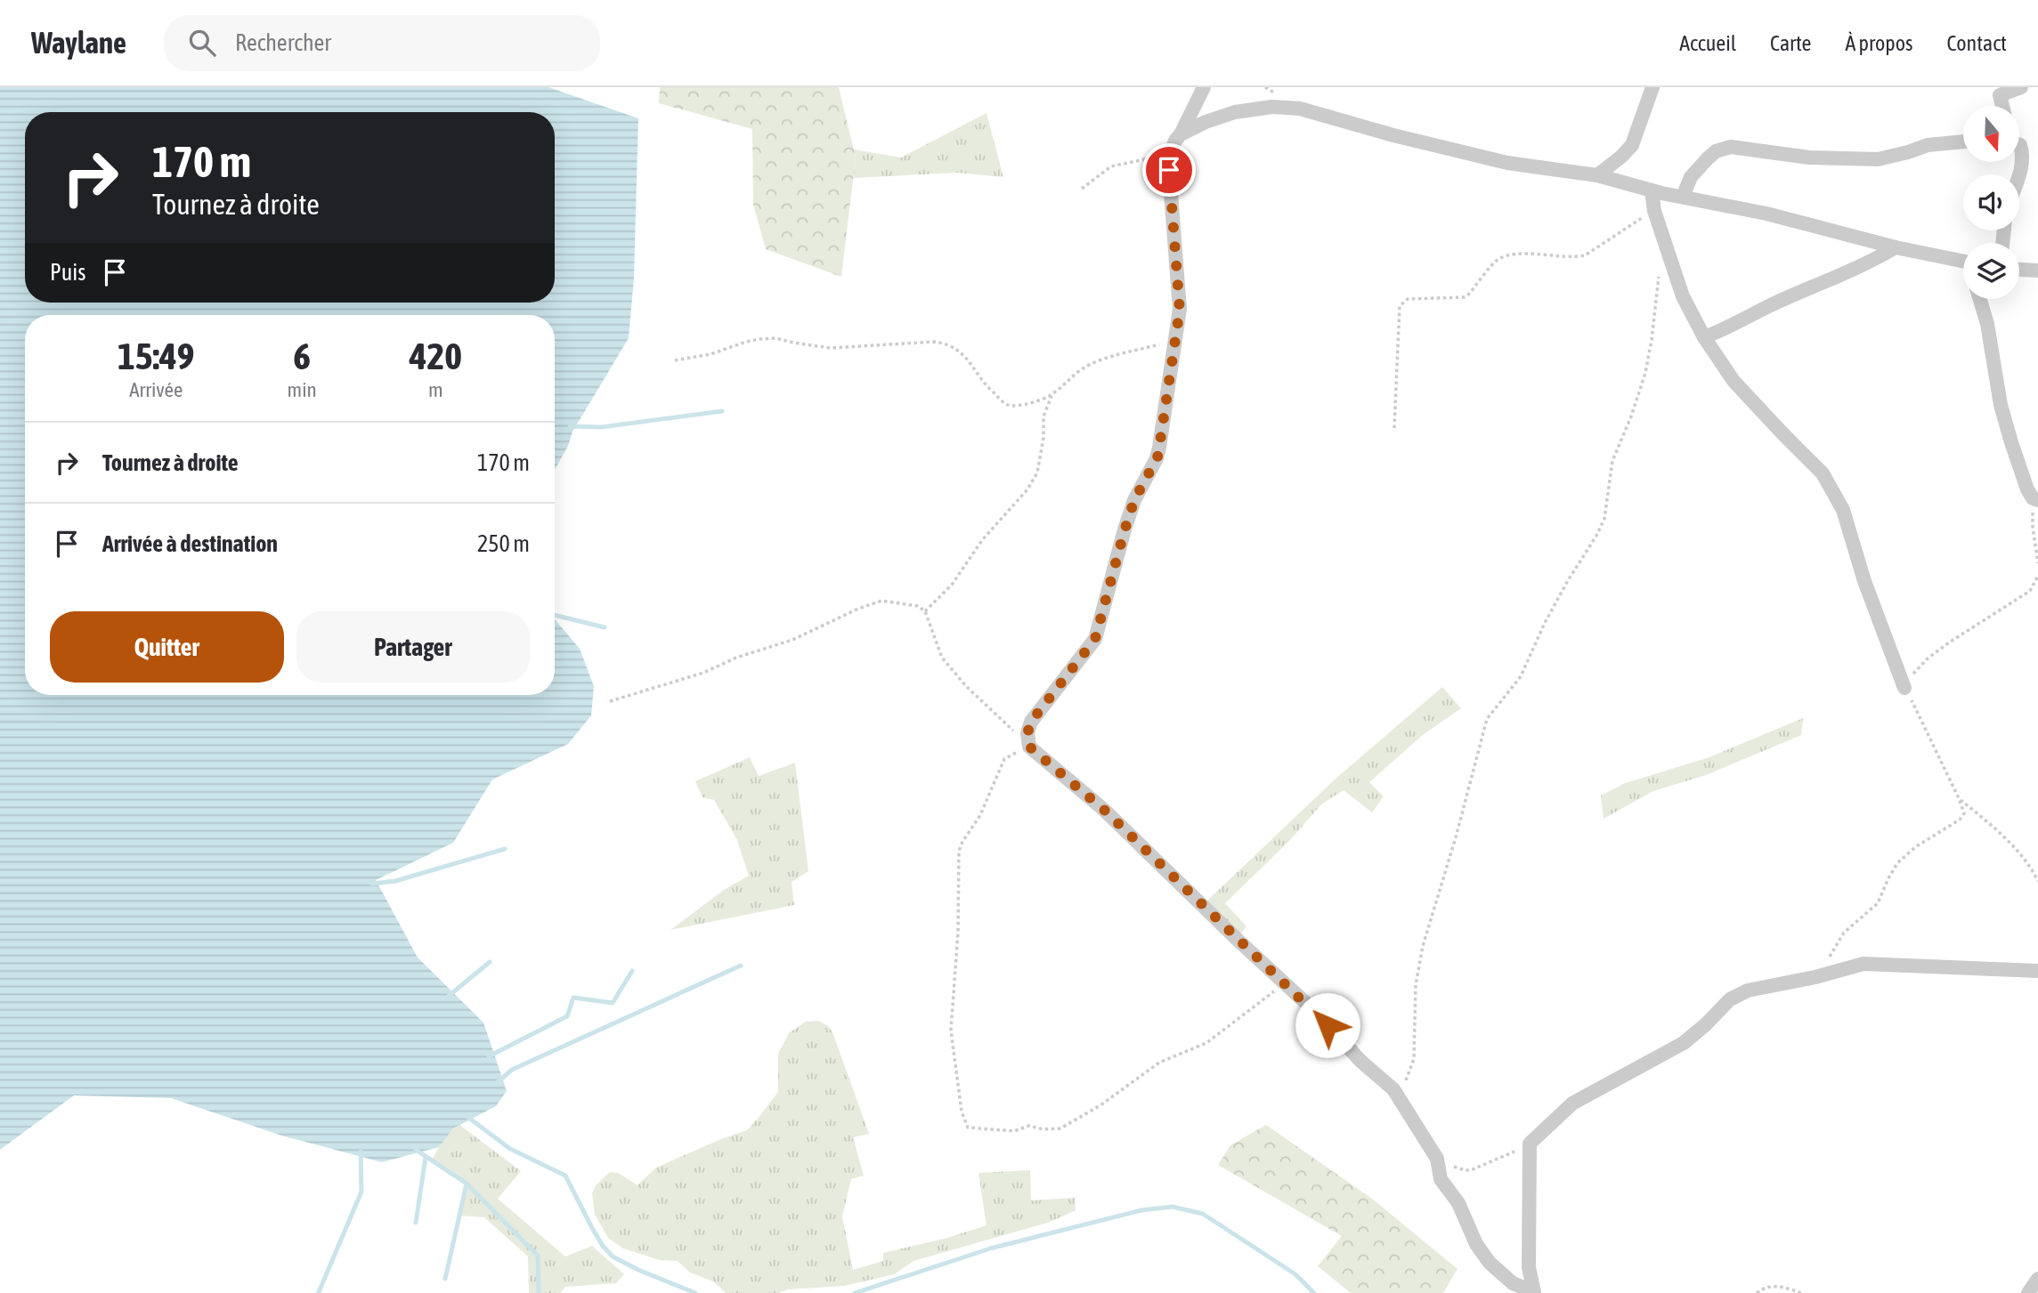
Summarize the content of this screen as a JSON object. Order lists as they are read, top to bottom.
{
  "north": "bottom",
  "page": {
    "header": "Waylane",
    "search": "Rechercher",
    "nav": [
      "Accueil",
      "Carte",
      "À propos",
      "Contact"
    ],
    "turn": ["170 m", "Tournez à droite"],
    "then": "Puis",
    "eta": [
      "15:49",
      "Arrivée",
      "6",
      "min",
      "420",
      "m"
    ],
    "list": [
      {
        "name": "Tournez à droite",
        "value": "170 m"
      },
      {
        "name": "Arrivée à destination",
        "value": "250 m"
      }
    ],
    "buttons": ["Quitter", "Partager"]
  }
}
